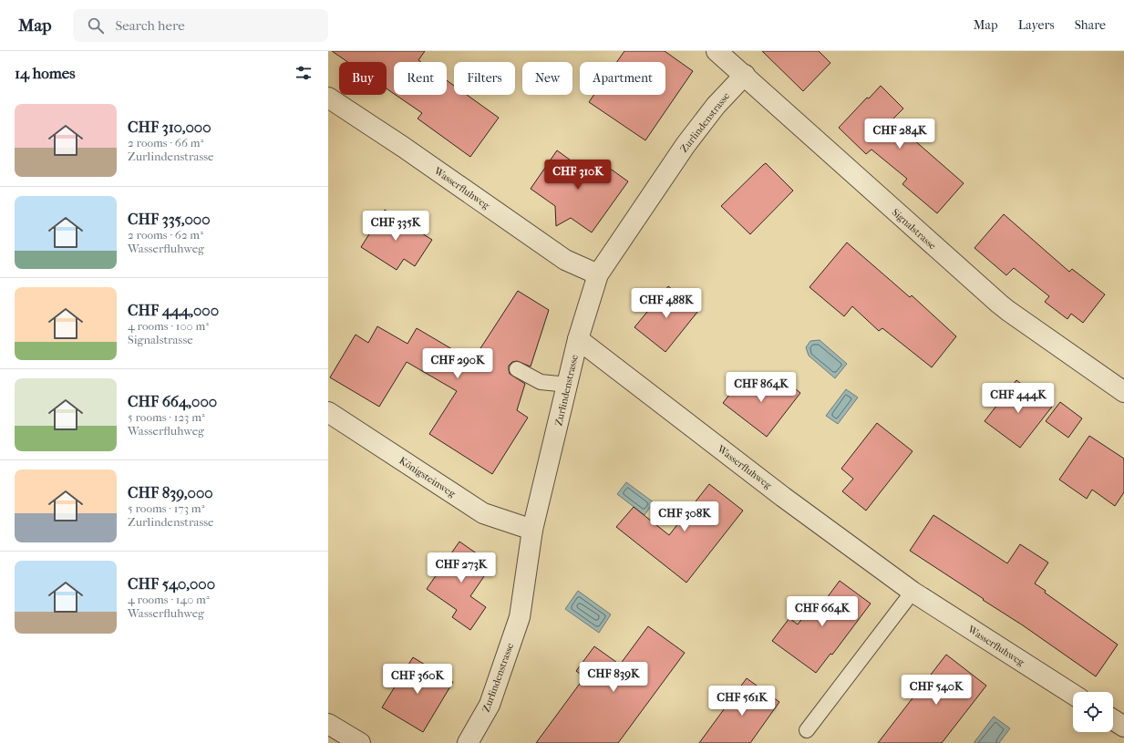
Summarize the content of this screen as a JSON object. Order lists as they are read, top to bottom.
{
  "streets": {
    "street": [
      "Zurlindenstrasse",
      "Wasserfluhweg",
      "Signalstrasse",
      "Königsteinweg"
    ]
  },
  "crossings": [
    ["Zurlindenstrasse", "Wasserfluhweg"],
    ["Zurlindenstrasse", "Signalstrasse"],
    ["Zurlindenstrasse", "Königsteinweg"]
  ],
  "page": {
    "header": "Map",
    "search": "Search here",
    "nav": ["Map", "Layers", "Share"],
    "heading": "14 homes",
    "chip": [
      "Buy",
      "Rent",
      "Filters",
      "New",
      "Apartment"
    ],
    "list": [
      {
        "name": "CHF 310,000",
        "note": "2 rooms · 66 m² · Zurlindenstrasse"
      },
      {
        "name": "CHF 335,000",
        "note": "2 rooms · 62 m² · Wasserfluhweg"
      },
      {
        "name": "CHF 444,000",
        "note": "4 rooms · 100 m² · Signalstrasse"
      },
      {
        "name": "CHF 664,000",
        "note": "5 rooms · 123 m² · Wasserfluhweg"
      },
      {
        "name": "CHF 839,000",
        "note": "5 rooms · 173 m² · Zurlindenstrasse"
      },
      {
        "name": "CHF 540,000",
        "note": "4 rooms · 140 m² · Wasserfluhweg"
      }
    ],
    "price": [
      "CHF 284K",
      "CHF 310K",
      "CHF 335K",
      "CHF 488K",
      "CHF 290K",
      "CHF 864K",
      "CHF 444K",
      "CHF 308K",
      "CHF 273K",
      "CHF 664K",
      "CHF 839K",
      "CHF 360K",
      "CHF 540K",
      "CHF 561K"
    ]
  }
}
